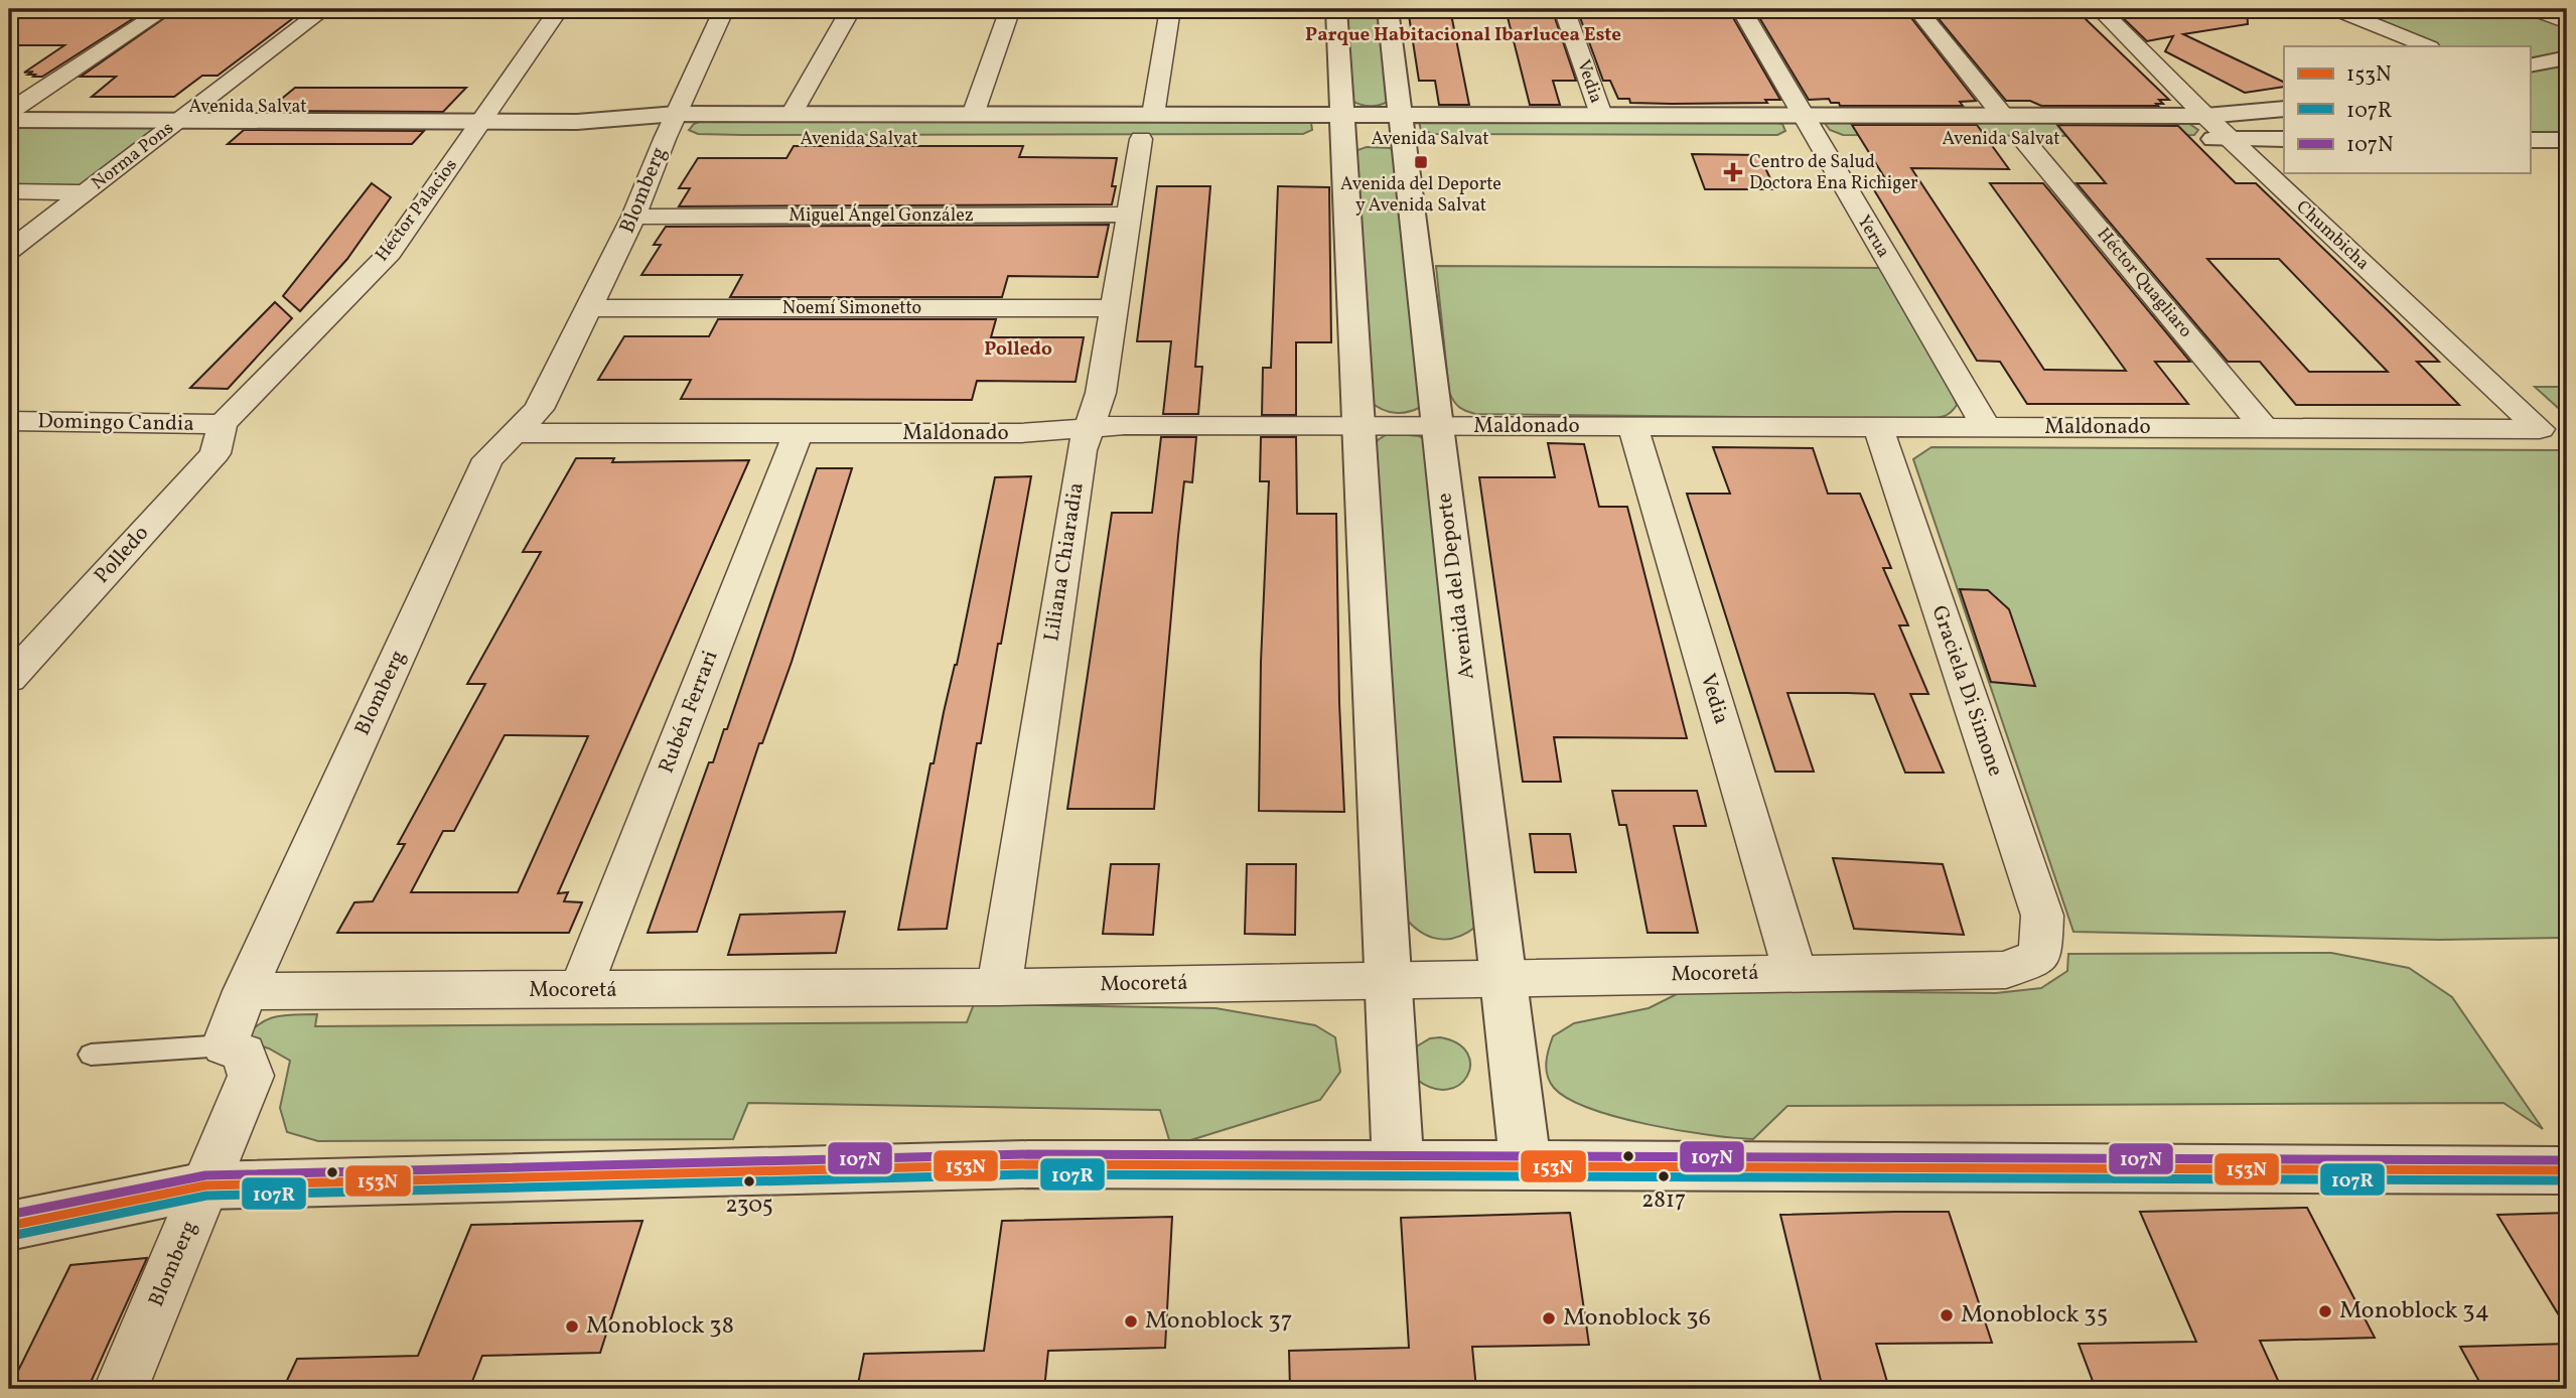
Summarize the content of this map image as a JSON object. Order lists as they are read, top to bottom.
{
  "streets": {
    "street": [
      "Vedia",
      "Avenida Salvat",
      "Norma Pons",
      "Blomberg",
      "Héctor Palacios",
      "Miguel Ángel González",
      "Chumbicha",
      "Yerua",
      "Héctor Quagliaro",
      "Noemí Simonetto",
      "Domingo Candia",
      "Maldonado",
      "Polledo",
      "Liliana Chiaradia",
      "Avenida del Deporte",
      "Graciela Di Simone",
      "Rubén Ferrari",
      "Mocoretá"
    ]
  },
  "crossings": [
    ["Vedia", "Avenida Salvat"],
    ["Vedia", "Maldonado"],
    ["Vedia", "Mocoretá"],
    ["Avenida Salvat", "Norma Pons"],
    ["Avenida Salvat", "Blomberg"],
    ["Avenida Salvat", "Héctor Palacios"],
    ["Avenida Salvat", "Chumbicha"],
    ["Avenida Salvat", "Yerua"],
    ["Avenida Salvat", "Héctor Quagliaro"],
    ["Avenida Salvat", "Avenida del Deporte"],
    ["Blomberg", "Miguel Ángel González"],
    ["Blomberg", "Noemí Simonetto"],
    ["Blomberg", "Maldonado"],
    ["Blomberg", "Mocoretá"],
    ["Héctor Palacios", "Domingo Candia"],
    ["Héctor Palacios", "Polledo"],
    ["Miguel Ángel González", "Liliana Chiaradia"],
    ["Chumbicha", "Maldonado"],
    ["Yerua", "Maldonado"],
    ["Héctor Quagliaro", "Maldonado"],
    ["Noemí Simonetto", "Liliana Chiaradia"],
    ["Domingo Candia", "Polledo"],
    ["Maldonado", "Liliana Chiaradia"],
    ["Maldonado", "Avenida del Deporte"],
    ["Maldonado", "Graciela Di Simone"],
    ["Maldonado", "Rubén Ferrari"],
    ["Liliana Chiaradia", "Mocoretá"],
    ["Avenida del Deporte", "Mocoretá"],
    ["Graciela Di Simone", "Mocoretá"],
    ["Rubén Ferrari", "Mocoretá"]
  ],
  "districts": ["Parque Habitacional Ibarlucea Este", "Polledo"],
  "places": {
    "transit": ["Avenida del Deporte y Avenida Salvat"],
    "health": ["Centro de Salud Doctora Ena Richiger"],
    "other": [
      "2817",
      "2305",
      "Monoblock 34",
      "Monoblock 35",
      "Monoblock 36",
      "Monoblock 37",
      "Monoblock 38"
    ]
  },
  "lines": ["transit line 107N", "transit line 153N", "transit line 107R"],
  "legend": ["153N", "107R", "107N"]
}
